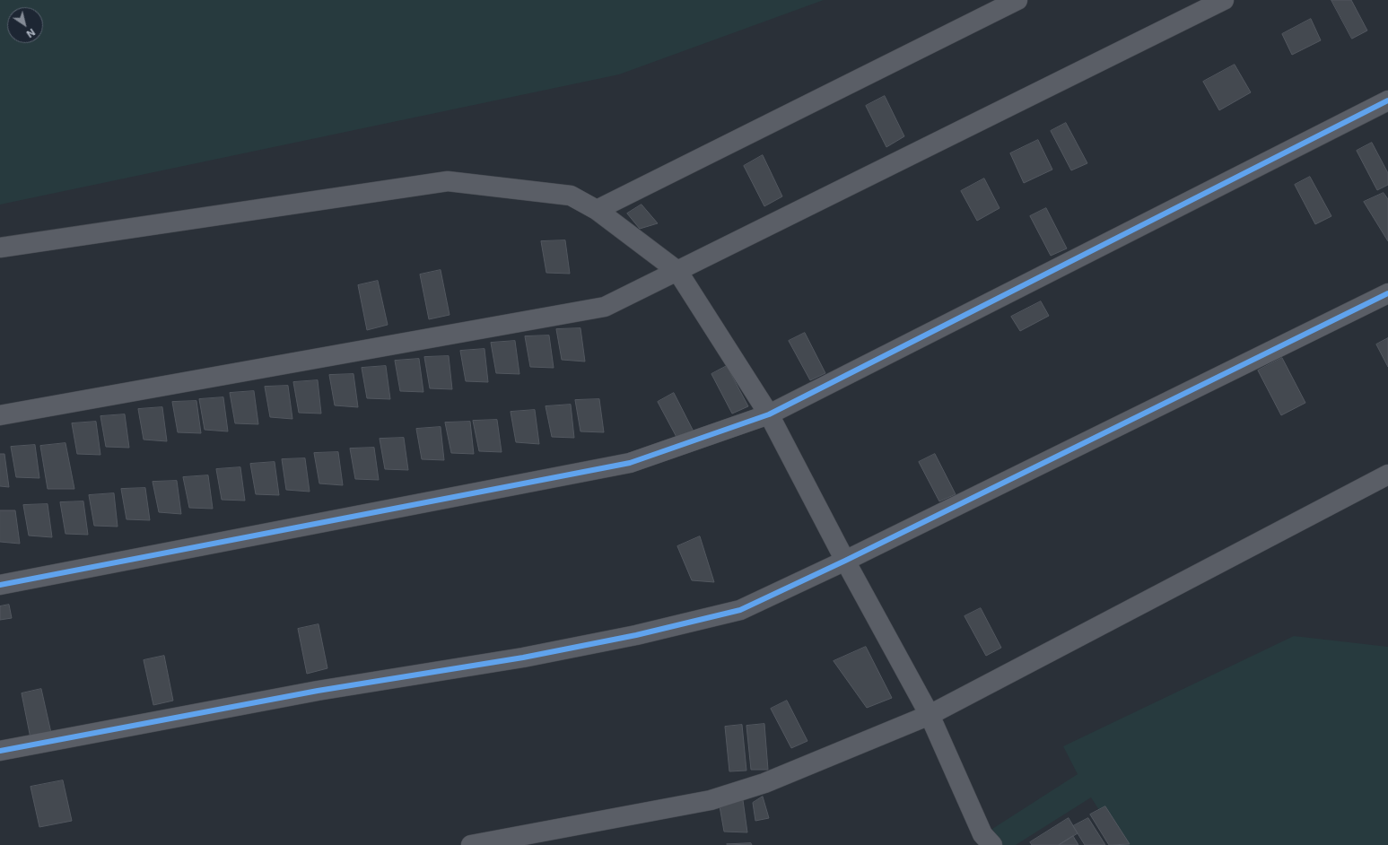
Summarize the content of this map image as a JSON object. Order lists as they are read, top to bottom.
{
  "north": "bottom right"
}
